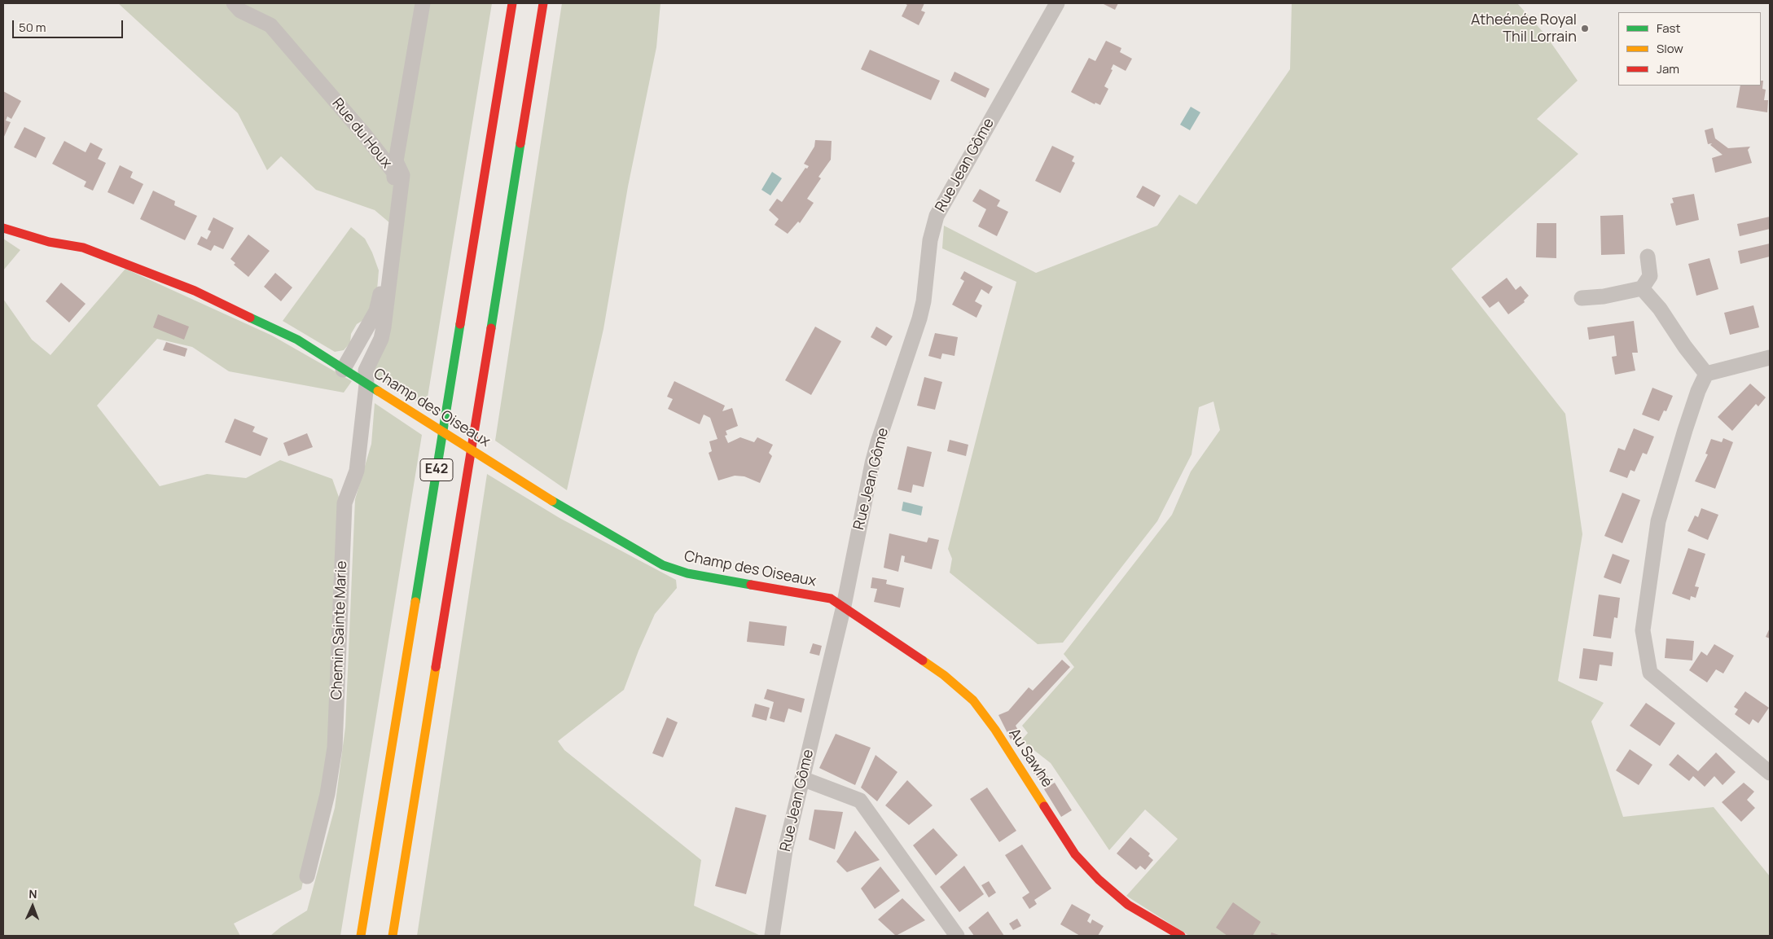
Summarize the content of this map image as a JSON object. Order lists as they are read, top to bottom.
{
  "streets": {
    "main road": ["Champ des Oiseaux", "E42", "Au Sawhé"],
    "street": ["Rue du Houx", "Rue Jean Gôme", "Chemin Sainte Marie"]
  },
  "crossings": [
    ["Rue du Houx", "Champ des Oiseaux"],
    ["Rue Jean Gôme", "Champ des Oiseaux"],
    ["Rue Jean Gôme", "Au Sawhé"],
    ["Champ des Oiseaux", "Chemin Sainte Marie"],
    ["Champ des Oiseaux", "Au Sawhé"]
  ],
  "places": ["Atheénée Royal Thil Lorrain"],
  "legend": ["Fast", "Slow", "Jam"],
  "scale_bar": "50 m",
  "north": "top"
}
